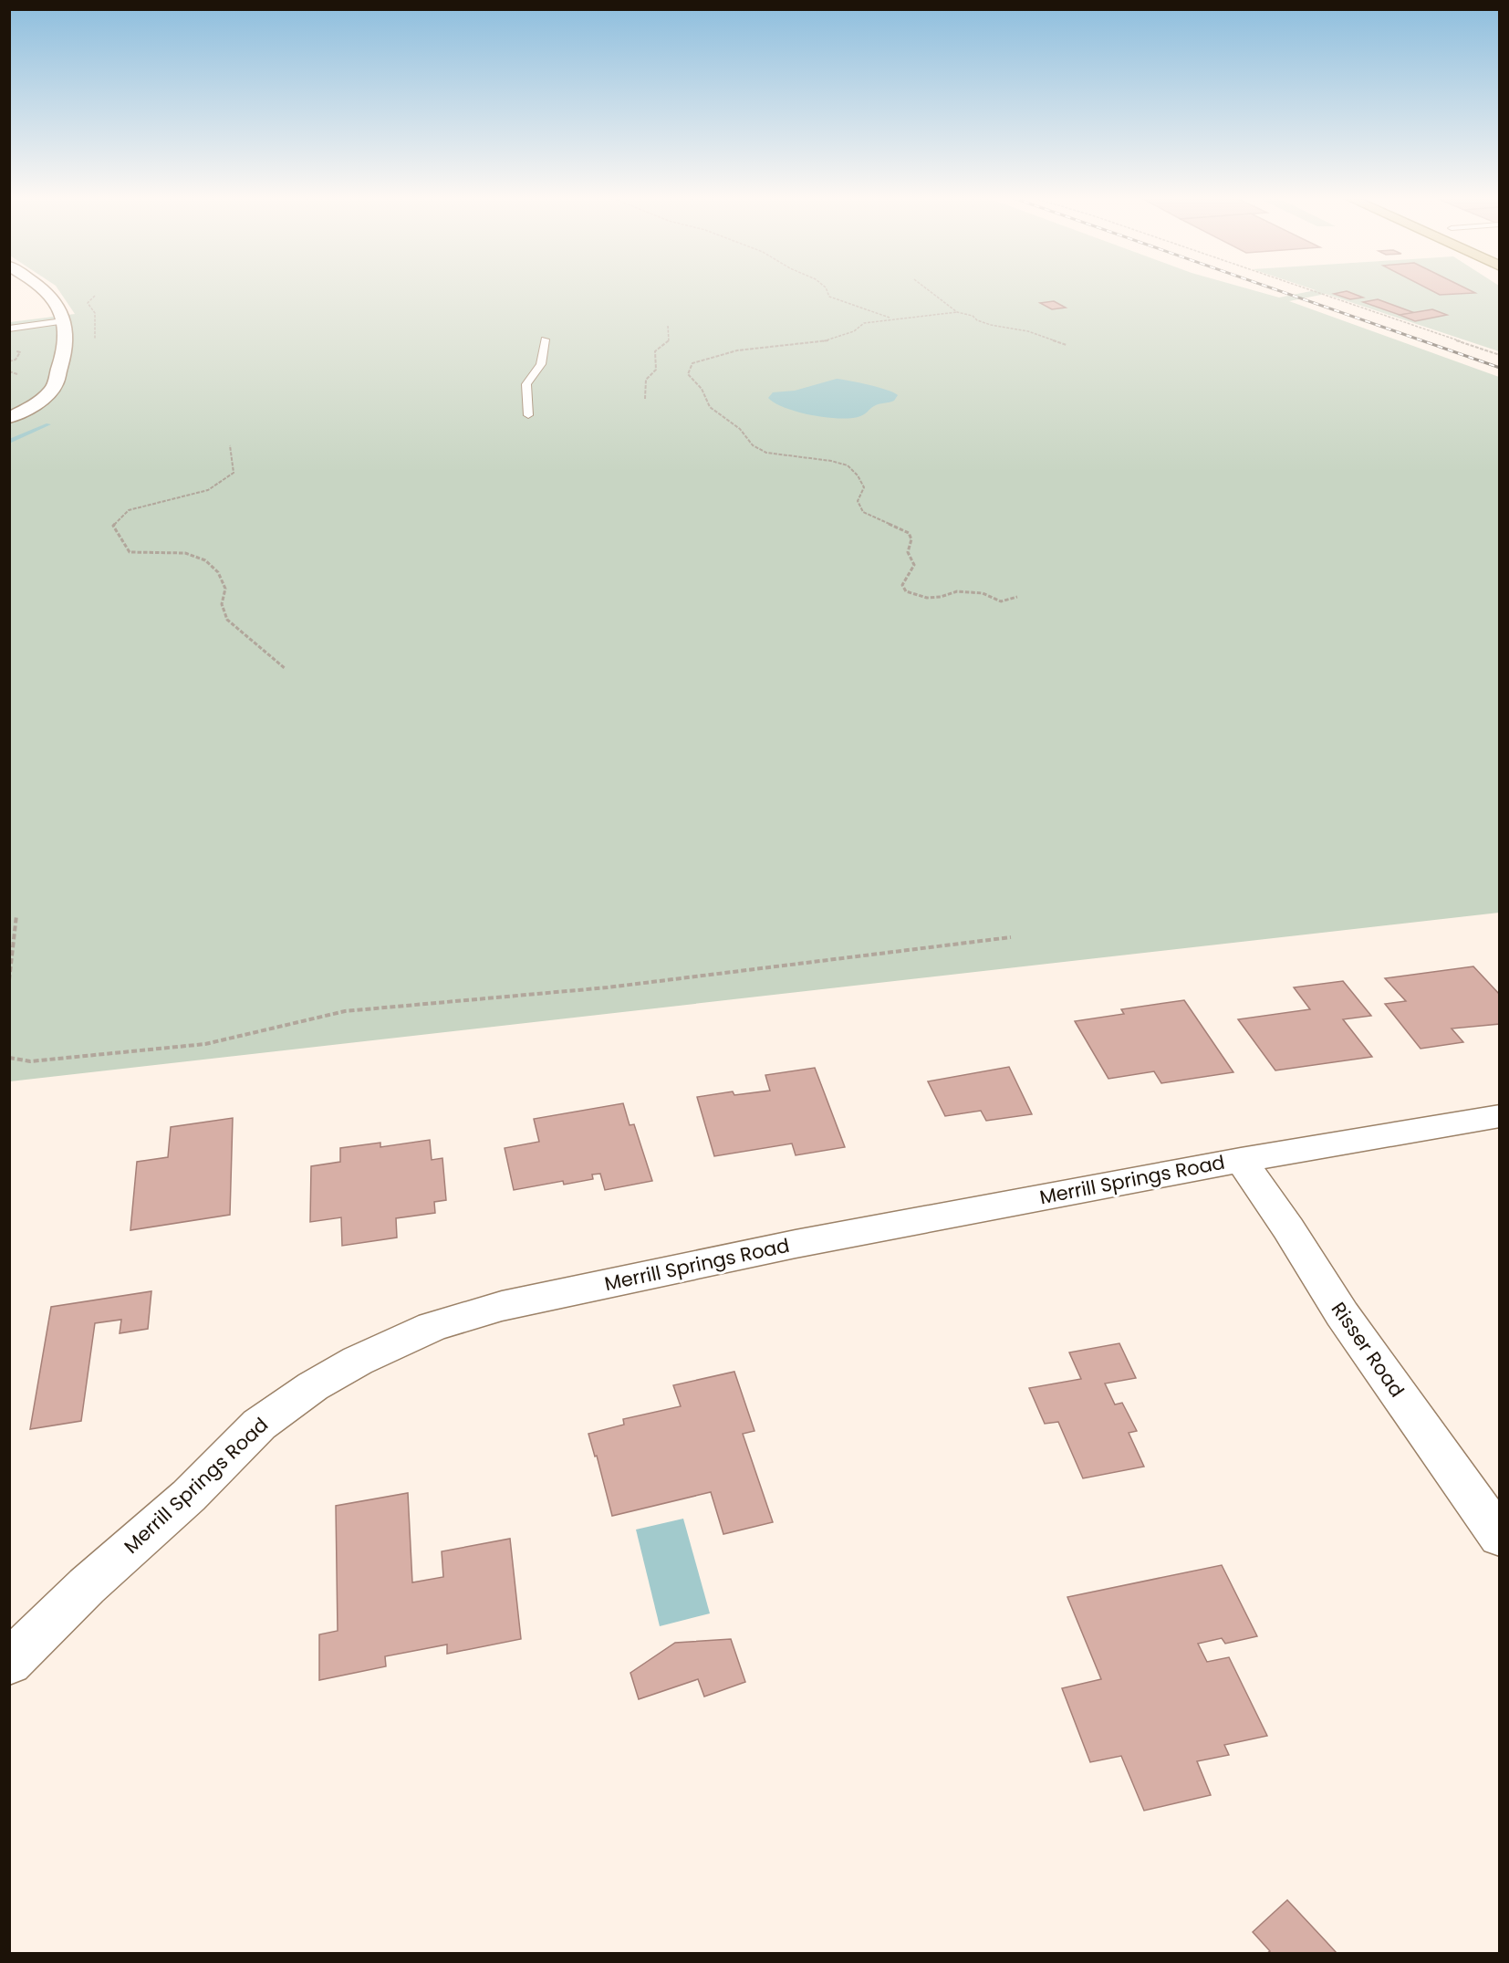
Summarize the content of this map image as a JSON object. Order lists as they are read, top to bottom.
{
  "streets": {
    "street": ["Merrill Springs Road", "Risser Road"]
  },
  "crossings": [
    ["Merrill Springs Road", "Risser Road"]
  ]
}
